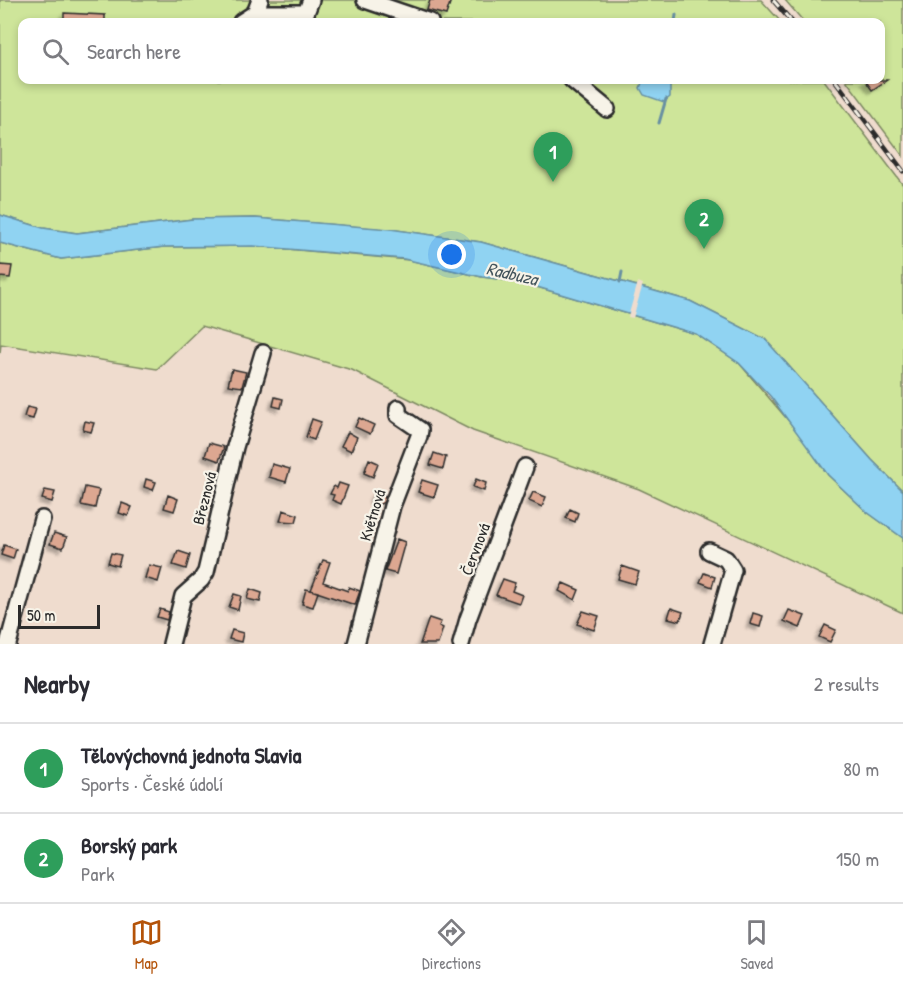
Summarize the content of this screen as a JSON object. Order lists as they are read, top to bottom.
{
  "streets": {
    "street": ["Březnová", "Květnová", "Červnová"]
  },
  "water": ["Radbuza"],
  "scale_bar": "50 m",
  "page": {
    "search": "Search here",
    "pins": ["1", "2"],
    "scale": "50 m",
    "heading": ["Nearby", "2 results"],
    "list": [
      {
        "mark": "1",
        "name": "Tělovýchovná jednota Slavia",
        "note": "Sports · České údolí",
        "value": "80 m"
      },
      {
        "mark": "2",
        "name": "Borský park",
        "note": "Park",
        "value": "150 m"
      }
    ],
    "nav": ["Map", "Directions", "Saved"]
  }
}
